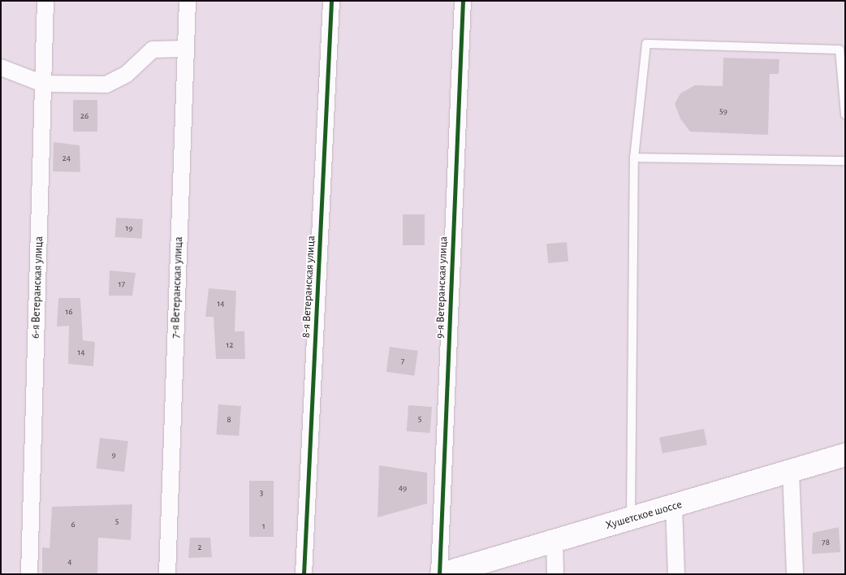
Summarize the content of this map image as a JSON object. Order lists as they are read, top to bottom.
{
  "streets": {
    "main road": ["Хушетское шоссе"],
    "street": [
      "8-я Ветеранская улица",
      "6-я Ветеранская улица",
      "7-я Ветеранская улица",
      "9-я Ветеранская улица"
    ]
  },
  "crossings": [
    ["9-я Ветеранская улица", "Хушетское шоссе"]
  ],
  "house_numbers": [
    "59",
    "26",
    "24",
    "19",
    "17",
    "14",
    "16",
    "12",
    "14",
    "7",
    "5",
    "8",
    "9",
    "49",
    "3",
    "5",
    "6",
    "1",
    "78",
    "2",
    "4"
  ]
}
